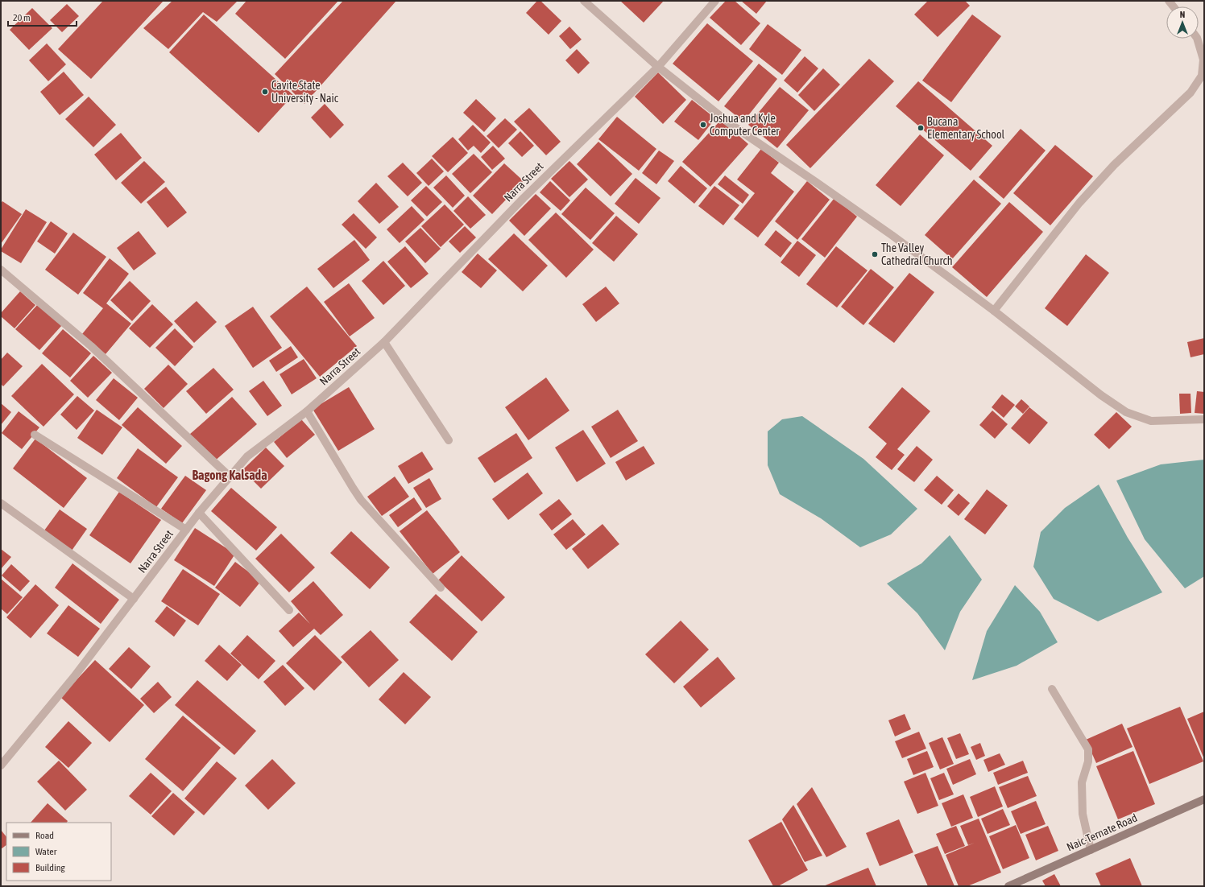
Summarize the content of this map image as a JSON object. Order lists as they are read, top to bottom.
{
  "streets": {
    "main road": ["Naic-Ternate Road"],
    "street": ["Narra Street"]
  },
  "districts": ["Bagong Kalsada"],
  "places": [
    "Cavite State University - Naic",
    "Joshua and Kyle Computer Center",
    "Bucana Elementary School",
    "The Valley Cathedral Church"
  ],
  "legend": ["Road", "Water", "Building"],
  "scale_bar": "20 m",
  "north": "top"
}
